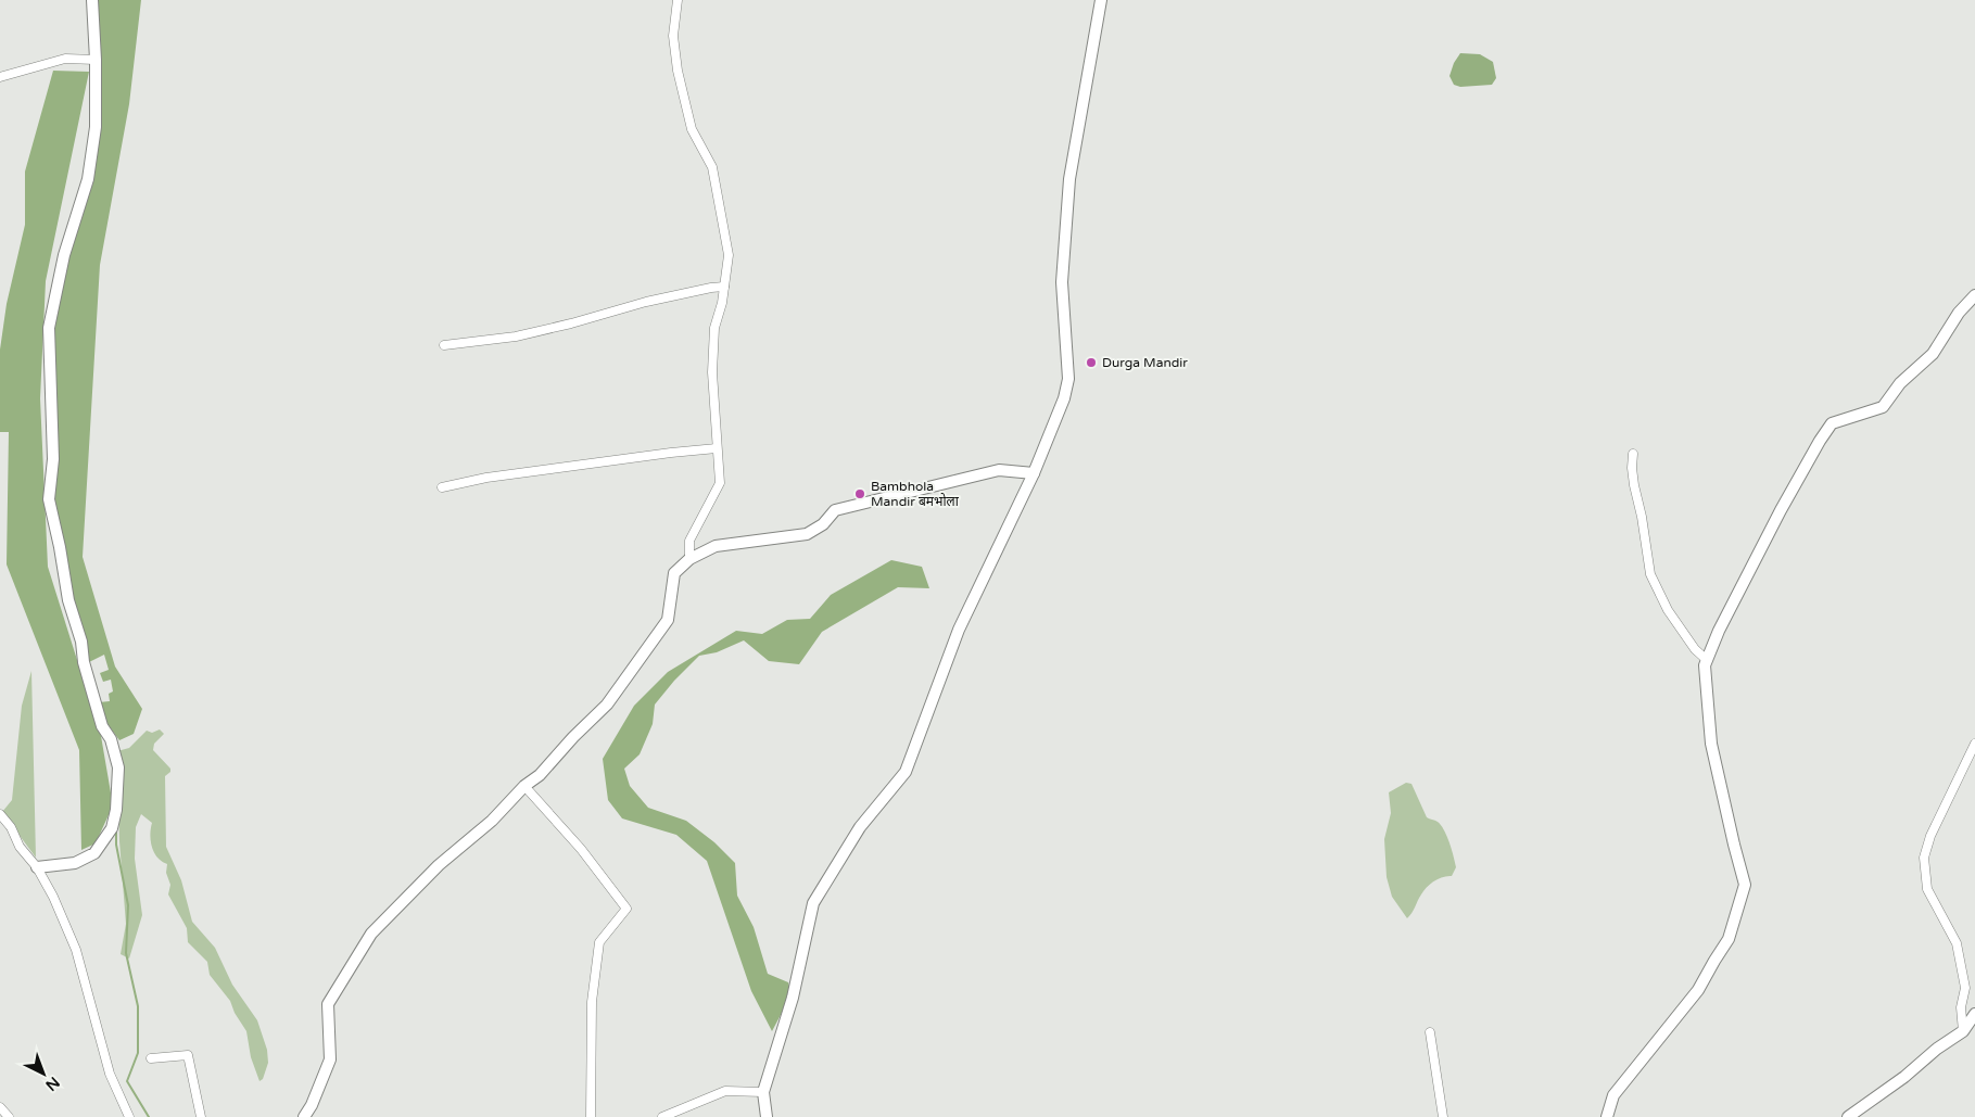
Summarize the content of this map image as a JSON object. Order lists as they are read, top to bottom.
{
  "places": ["Durga Mandir", "Bambhola Mandir बमभोला"],
  "north": "bottom right"
}
